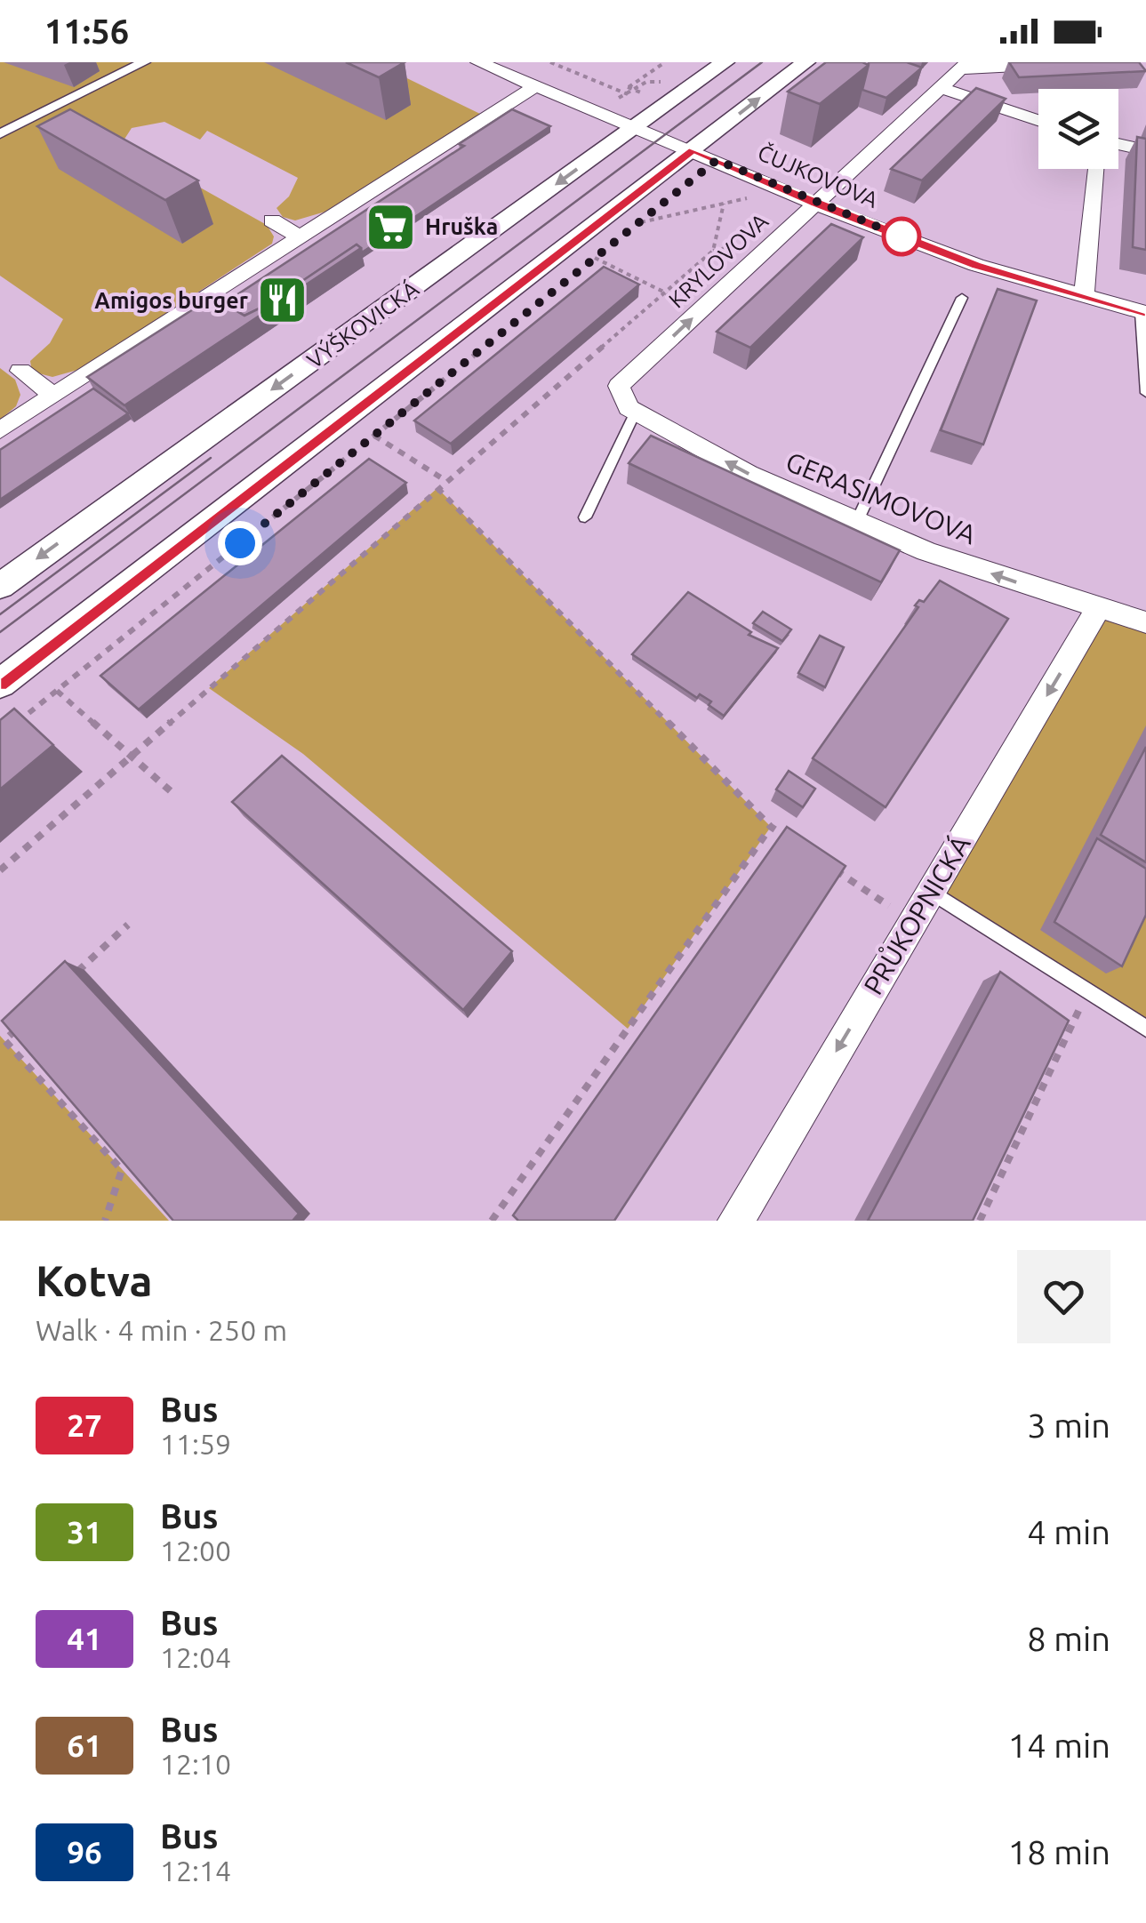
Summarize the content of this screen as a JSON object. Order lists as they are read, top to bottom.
{
  "streets": {
    "street": [
      "ČUJKOVOVA",
      "KRYLOVOVA",
      "VÝŠKOVICKÁ",
      "GERASIMOVOVA",
      "PRŮKOPNICKÁ"
    ]
  },
  "crossings": [
    ["ČUJKOVOVA", "KRYLOVOVA"],
    ["ČUJKOVOVA", "VÝŠKOVICKÁ"],
    ["KRYLOVOVA", "GERASIMOVOVA"],
    ["GERASIMOVOVA", "PRŮKOPNICKÁ"]
  ],
  "one_way": ["GERASIMOVOVA", "PRŮKOPNICKÁ"],
  "places": {
    "supermarket": ["Hruška"],
    "restaurant": ["Amigos burger"]
  },
  "lines": ["bus line 27"],
  "page": {
    "status": "11:56",
    "heading": ["Kotva", "Walk · 4 min · 250 m"],
    "list": [
      {
        "mark": "27",
        "name": "Bus",
        "note": "11:59",
        "value": "3 min"
      },
      {
        "mark": "31",
        "name": "Bus",
        "note": "12:00",
        "value": "4 min"
      },
      {
        "mark": "41",
        "name": "Bus",
        "note": "12:04",
        "value": "8 min"
      },
      {
        "mark": "61",
        "name": "Bus",
        "note": "12:10",
        "value": "14 min"
      },
      {
        "mark": "96",
        "name": "Bus",
        "note": "12:14",
        "value": "18 min"
      }
    ]
  }
}
